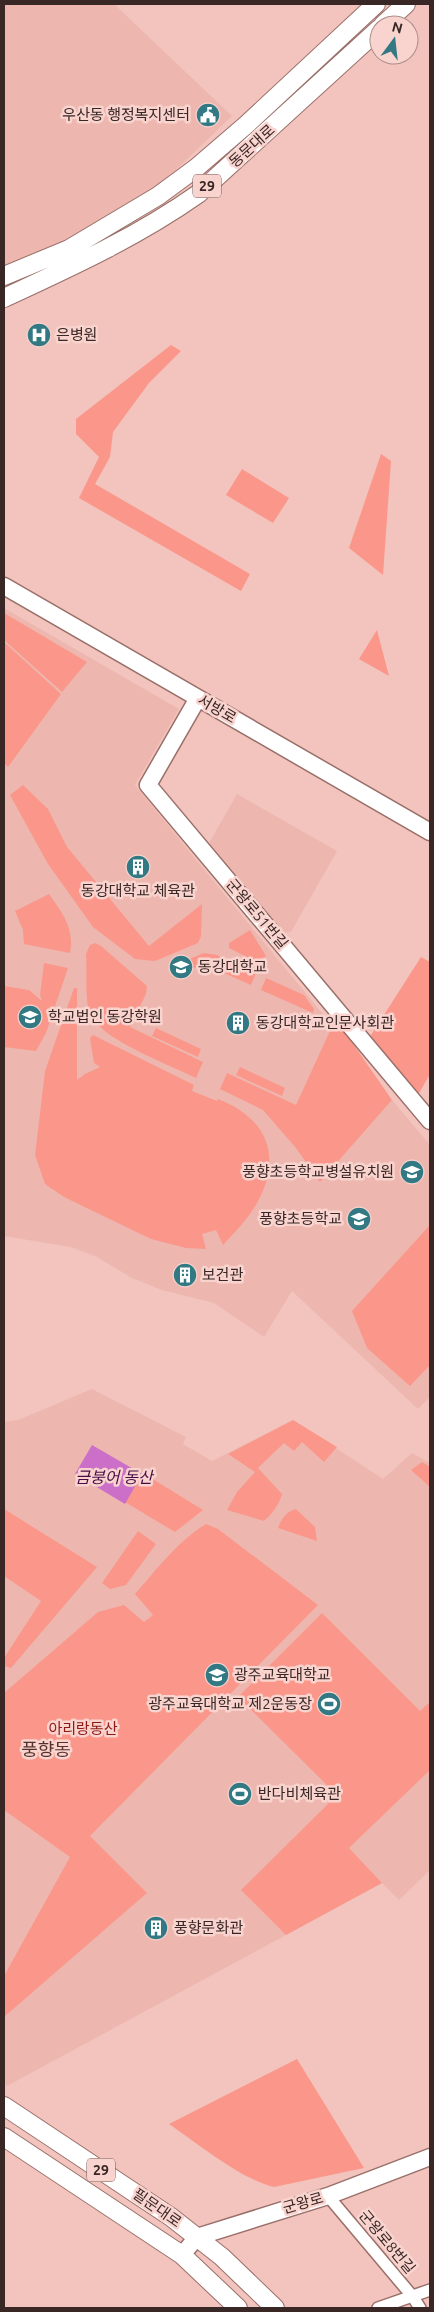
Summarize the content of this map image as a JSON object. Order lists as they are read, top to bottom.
{
  "streets": {
    "main road": [
      "동문대로",
      "29",
      "서방로",
      "군왕로51번길",
      "군왕로",
      "필문대로"
    ],
    "street": ["군왕로8번길"]
  },
  "crossings": [
    ["서방로", "군왕로51번길"],
    ["군왕로", "필문대로"],
    ["군왕로", "군왕로8번길"]
  ],
  "districts": ["풍향동"],
  "water": ["금붕어 동산"],
  "parks": ["아리랑동산"],
  "places": {
    "public building": ["우산동 행정복지센터"],
    "hospital": ["은병원"],
    "building": [
      "동강대학교 체육관",
      "동강대학교인문사회관",
      "보건관",
      "풍향문화관"
    ],
    "school or university": [
      "동강대학교",
      "학교법인 동강학원",
      "풍향초등학교병설유치원",
      "풍향초등학교",
      "광주교육대학교"
    ],
    "sports": ["광주교육대학교 제2운동장", "반다비체육관"]
  },
  "north": "top"
}
